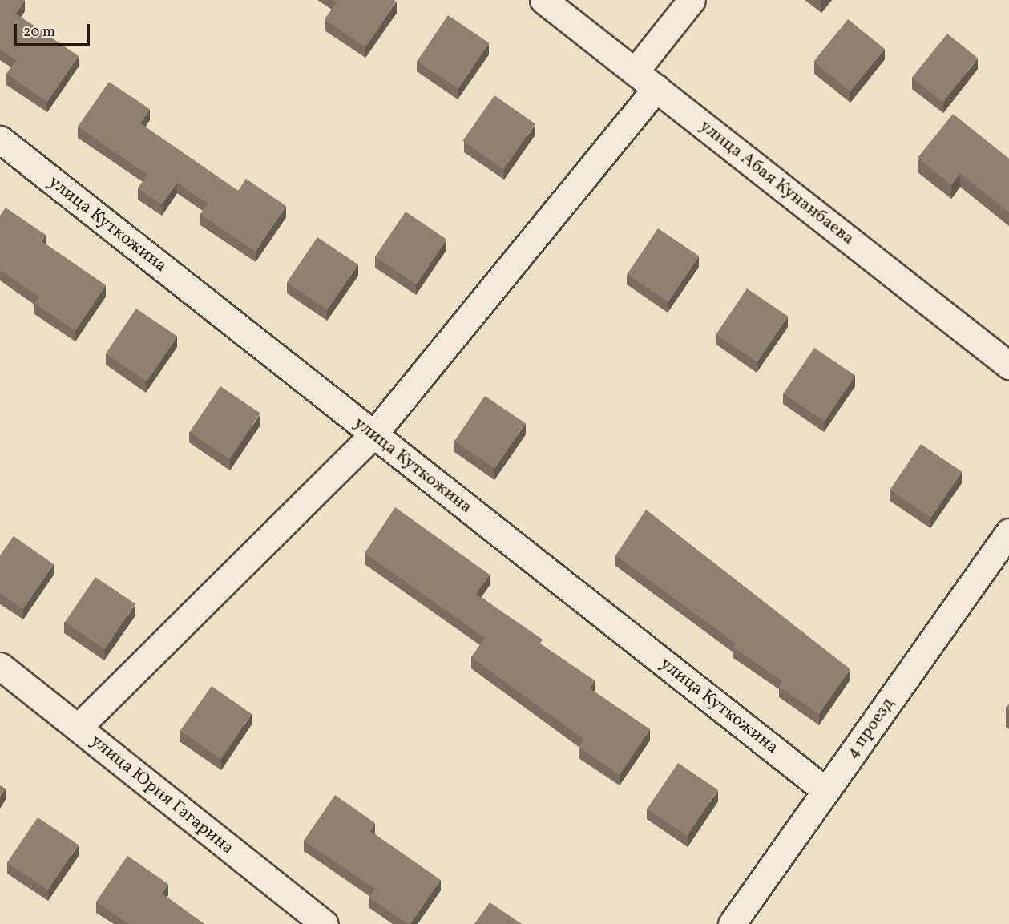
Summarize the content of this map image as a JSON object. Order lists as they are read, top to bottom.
{
  "streets": {
    "street": [
      "улица Абая Кунанбаева",
      "улица Куткожина",
      "4 проезд",
      "улица Юрия Гагарина"
    ]
  },
  "crossings": [
    ["улица Куткожина", "4 проезд"]
  ],
  "scale_bar": "20 m"
}
